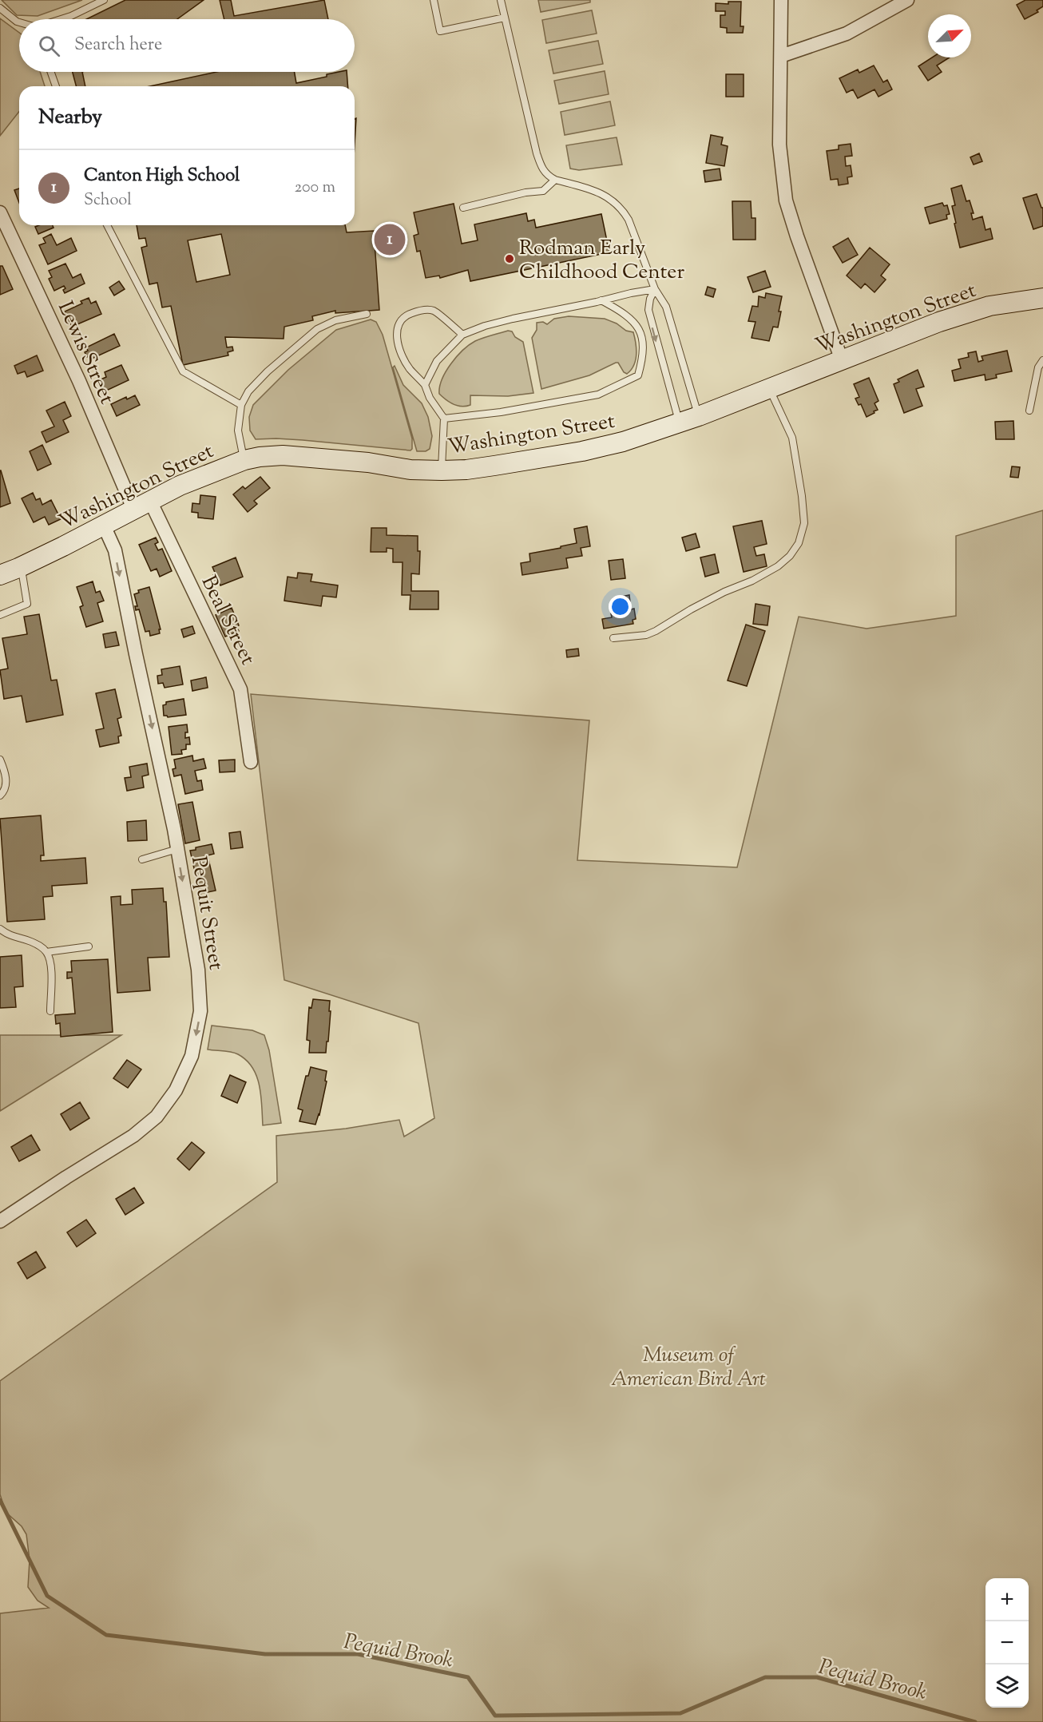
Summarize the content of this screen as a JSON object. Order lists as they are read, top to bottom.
{
  "streets": {
    "main road": ["Washington Street"],
    "street": ["Lewis Street", "Beal Street", "Pequit Street"]
  },
  "crossings": [
    ["Washington Street", "Lewis Street"],
    ["Washington Street", "Beal Street"],
    ["Washington Street", "Pequit Street"],
    ["Lewis Street", "Beal Street"]
  ],
  "one_way": ["Pequit Street"],
  "water": ["Pequid Brook"],
  "parks": ["Museum of American Bird Art"],
  "places": ["Rodman Early Childhood Center"],
  "north": "top right",
  "page": {
    "search": "Search here",
    "heading": "Nearby",
    "list": [
      {
        "mark": "1",
        "name": "Canton High School",
        "note": "School",
        "value": "200 m"
      }
    ],
    "pins": "1",
    "map_buttons": ["+", "−"]
  }
}
